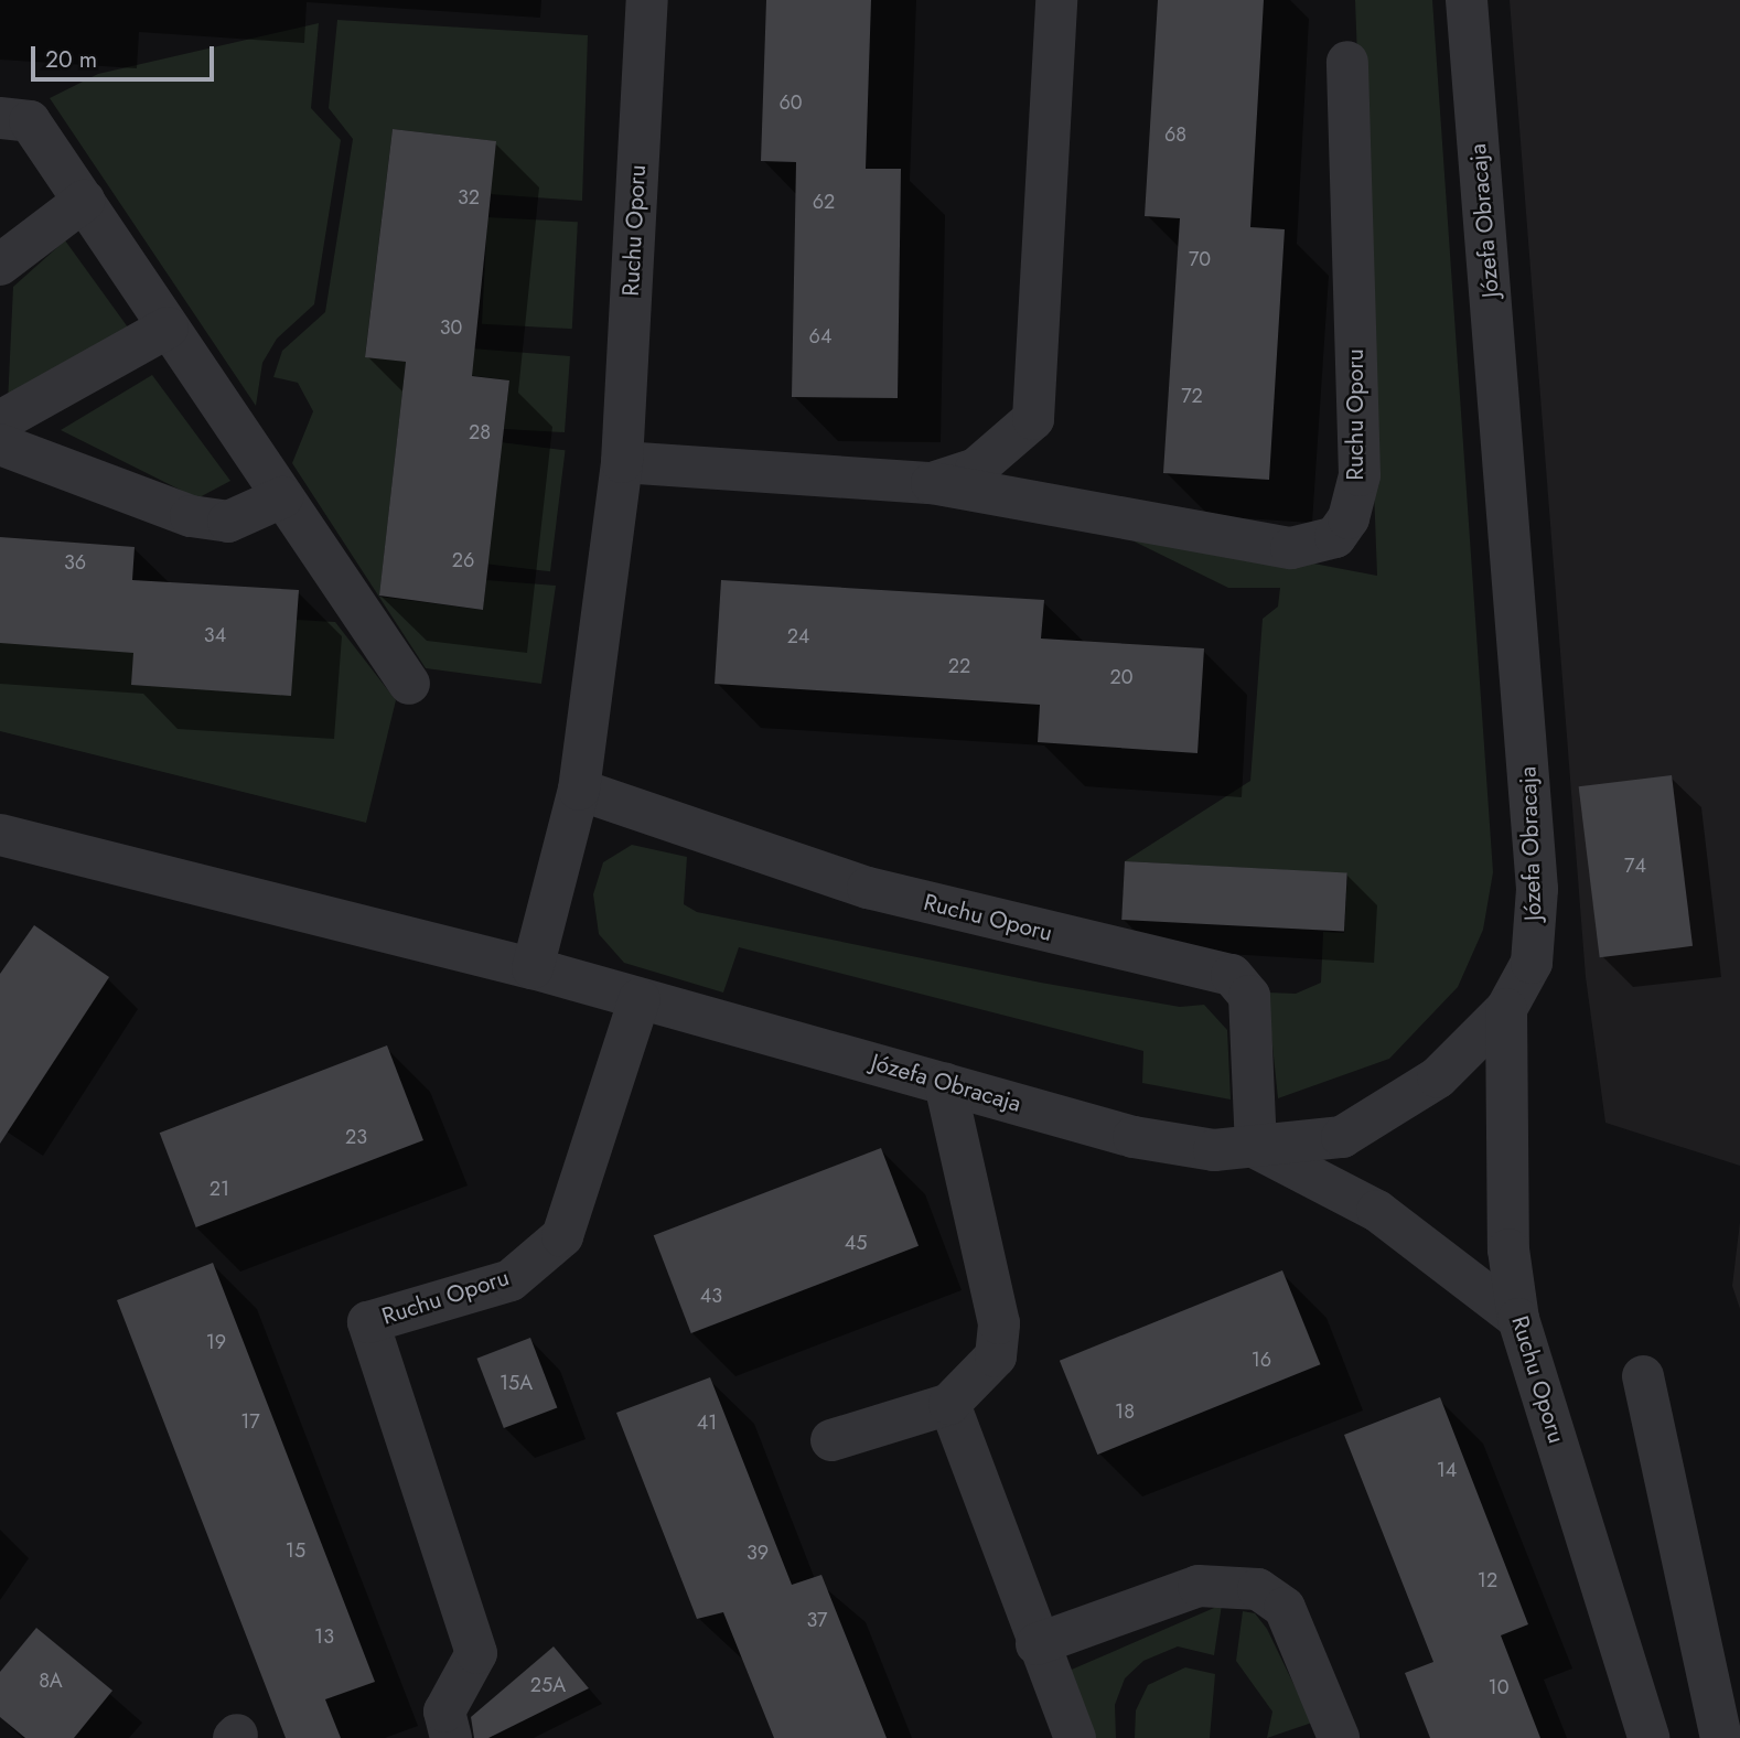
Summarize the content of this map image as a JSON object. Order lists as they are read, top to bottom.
{
  "streets": {
    "street": ["Józefa Obracaja", "Ruchu Oporu"]
  },
  "crossings": [
    ["Józefa Obracaja", "Ruchu Oporu"]
  ],
  "house_numbers": [
    "60",
    "68",
    "32",
    "62",
    "70",
    "30",
    "64",
    "72",
    "28",
    "26",
    "36",
    "34",
    "24",
    "22",
    "20",
    "74",
    "23",
    "21",
    "45",
    "43",
    "19",
    "16",
    "15A",
    "18",
    "17",
    "41",
    "14",
    "15",
    "39",
    "12",
    "37",
    "13",
    "8A",
    "25A",
    "10"
  ],
  "scale_bar": "20 m"
}
